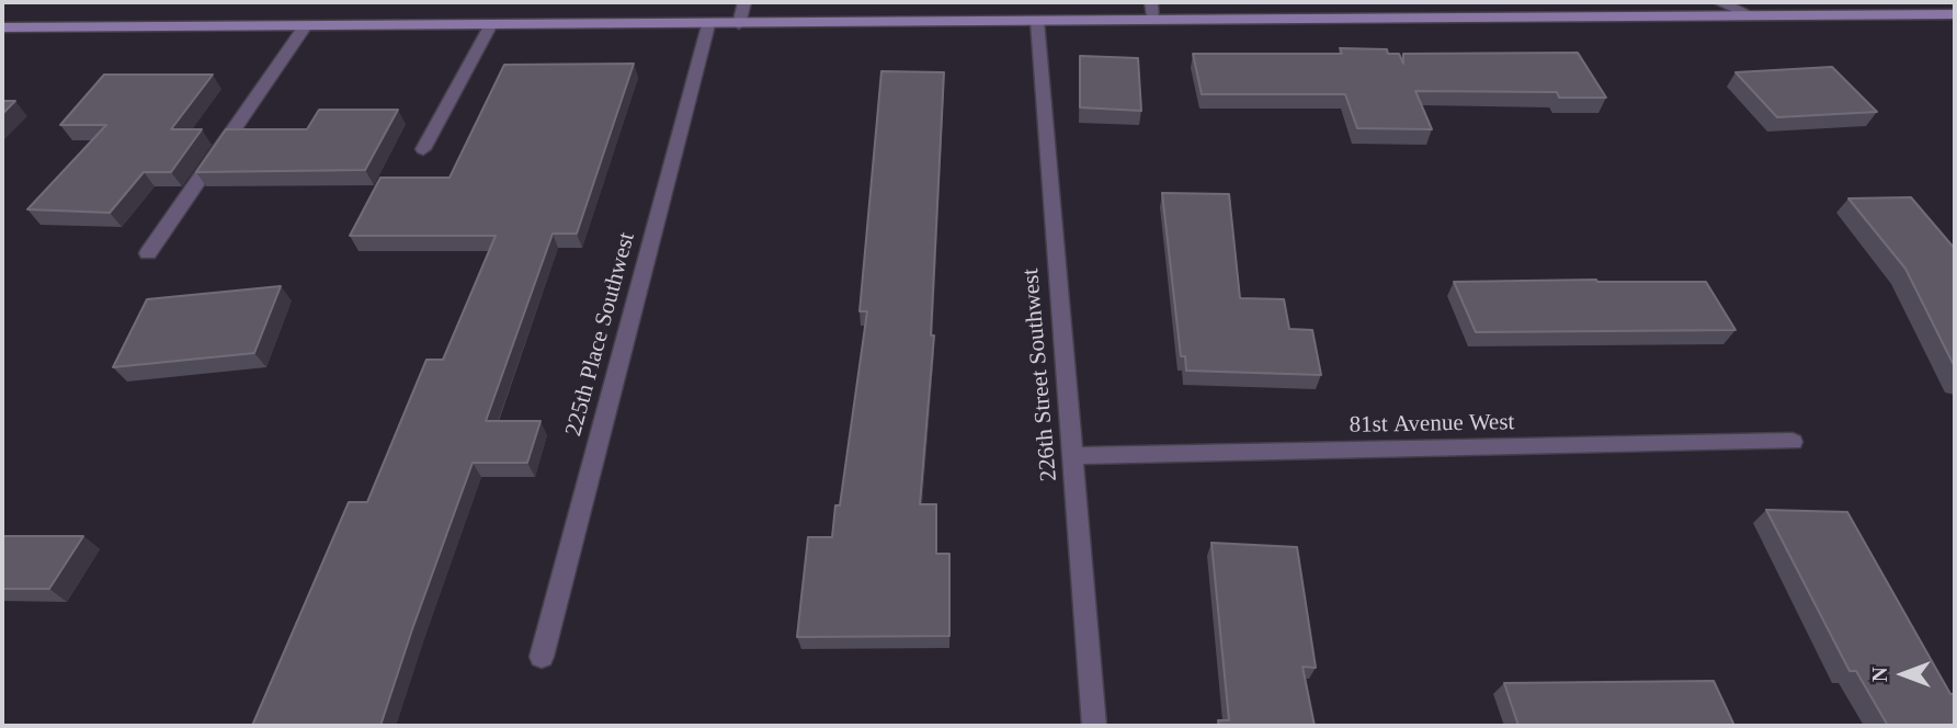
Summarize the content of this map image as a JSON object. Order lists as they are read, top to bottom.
{
  "streets": {
    "street": ["225th Place Southwest", "226th Street Southwest", "81st Avenue West"]
  },
  "crossings": [
    ["226th Street Southwest", "81st Avenue West"]
  ],
  "north": "left"
}
